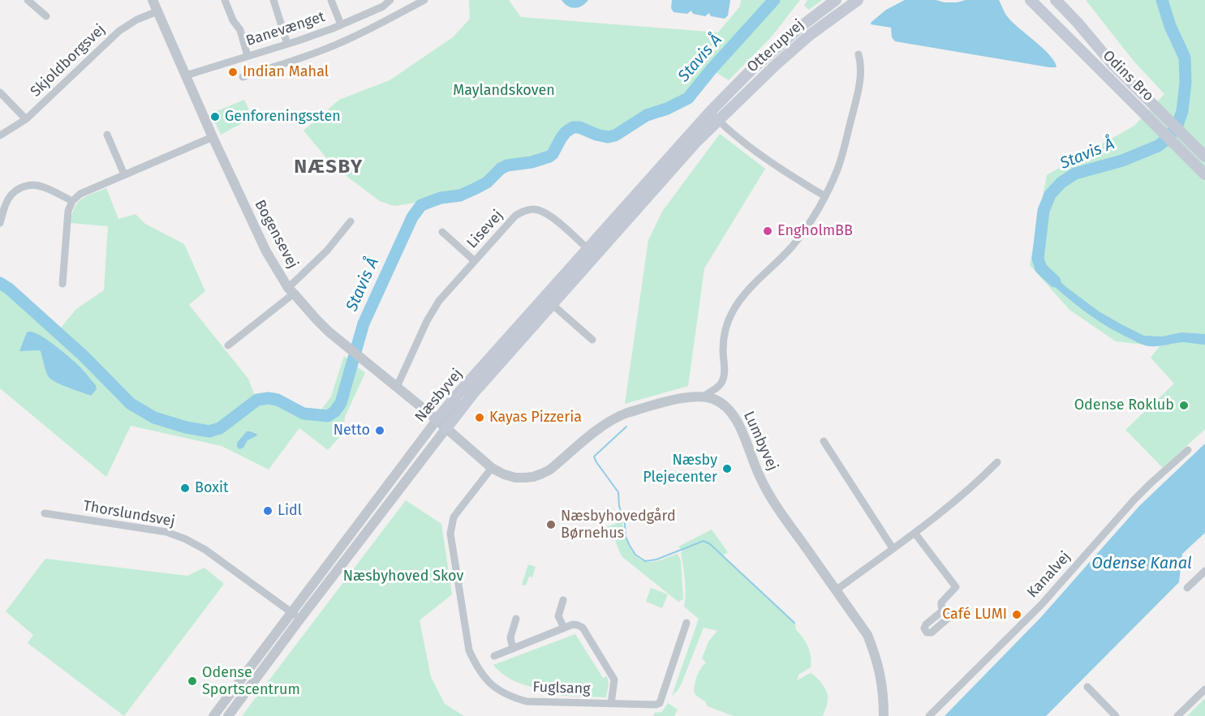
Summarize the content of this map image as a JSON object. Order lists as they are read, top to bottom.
{
  "streets": {
    "main road": ["Otterupvej", "Odins Bro", "Næsbyvej"],
    "street": [
      "Banevænget",
      "Skjoldborgsvej",
      "Lisevej",
      "Bogensevej",
      "Lumbyvej",
      "Thorslundsvej",
      "Kanalvej",
      "Fuglsang"
    ]
  },
  "crossings": [
    ["Banevænget", "Bogensevej"],
    ["Otterupvej", "Næsbyvej"],
    ["Skjoldborgsvej", "Bogensevej"],
    ["Lisevej", "Bogensevej"],
    ["Lisevej", "Næsbyvej"],
    ["Bogensevej", "Næsbyvej"],
    ["Bogensevej", "Lumbyvej"],
    ["Bogensevej", "Fuglsang"],
    ["Næsbyvej", "Thorslundsvej"]
  ],
  "districts": ["NÆSBY"],
  "water": ["Stavis Å", "Odense Kanal"],
  "parks": ["Maylandskoven", "Næsbyhoved Skov"],
  "places": [
    "Indian Mahal",
    "Genforeningssten",
    "EngholmBB",
    "Odense Roklub",
    "Kayas Pizzeria",
    "Netto",
    "Næsby Plejecenter",
    "Boxit",
    "Lidl",
    "Næsbyhovedgård Børnehus",
    "Café LUMI",
    "Odense Sportscentrum"
  ]
}
